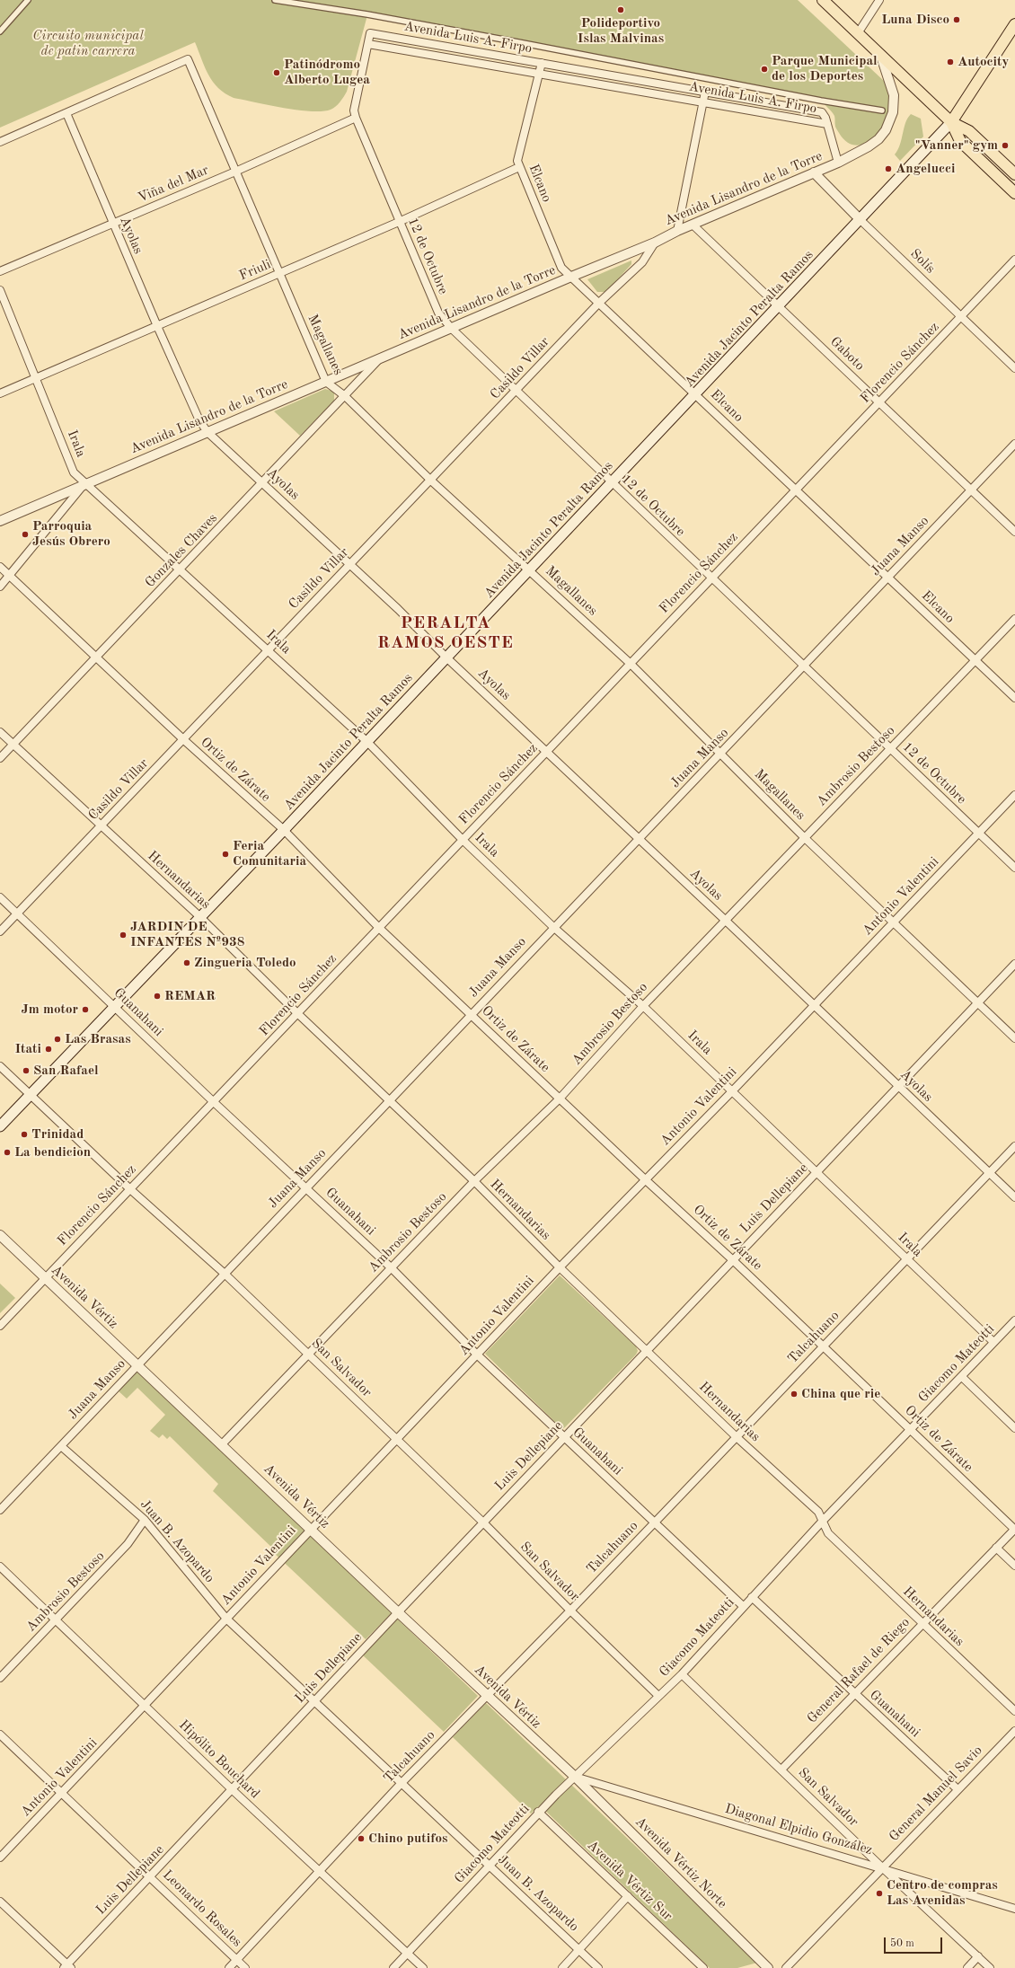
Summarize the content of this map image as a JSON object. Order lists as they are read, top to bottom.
{
  "streets": {
    "main road": ["Avenida Jacinto Peralta Ramos"],
    "street": [
      "Avenida Luis A. Firpo",
      "Elcano",
      "Viña del Mar",
      "Avenida Lisandro de la Torre",
      "Ayolas",
      "12 de Octubre",
      "Solís",
      "Friuli",
      "Magallanes",
      "Gaboto",
      "Florencio Sánchez",
      "Casildo Villar",
      "Irala",
      "Juana Manso",
      "Gonzales Chaves",
      "Ambrosio Bestoso",
      "Ortiz de Zárate",
      "Hernandarias",
      "Antonio Valentini",
      "Guanahani",
      "Luis Dellepiane",
      "Avenida Vértiz",
      "Talcahuano",
      "Giacomo Mateotti",
      "San Salvador",
      "Juan B. Azopardo",
      "General Rafael de Riego",
      "Hipólito Bouchard",
      "General Manuel Savio",
      "Diagonal Elpidio González",
      "Avenida Vértiz Norte",
      "Avenida Vértiz Sur",
      "Leonardo Rosales"
    ]
  },
  "crossings": [
    ["Avenida Luis A. Firpo", "Elcano"],
    ["Avenida Luis A. Firpo", "12 de Octubre"],
    ["Elcano", "Avenida Lisandro de la Torre"],
    ["Elcano", "Friuli"],
    ["Elcano", "Avenida Jacinto Peralta Ramos"],
    ["Elcano", "Florencio Sánchez"],
    ["Elcano", "Casildo Villar"],
    ["Elcano", "Juana Manso"],
    ["Elcano", "Ambrosio Bestoso"],
    ["Viña del Mar", "Ayolas"],
    ["Viña del Mar", "12 de Octubre"],
    ["Viña del Mar", "Magallanes"],
    ["Avenida Lisandro de la Torre", "Ayolas"],
    ["Avenida Lisandro de la Torre", "12 de Octubre"],
    ["Avenida Lisandro de la Torre", "Solís"],
    ["Avenida Lisandro de la Torre", "Magallanes"],
    ["Avenida Lisandro de la Torre", "Gaboto"],
    ["Avenida Lisandro de la Torre", "Casildo Villar"],
    ["Avenida Lisandro de la Torre", "Irala"],
    ["Avenida Lisandro de la Torre", "Gonzales Chaves"],
    ["Ayolas", "Friuli"],
    ["Ayolas", "Avenida Jacinto Peralta Ramos"],
    ["Ayolas", "Magallanes"],
    ["Ayolas", "Florencio Sánchez"],
    ["Ayolas", "Casildo Villar"],
    ["Ayolas", "Juana Manso"],
    ["Ayolas", "Gonzales Chaves"],
    ["Ayolas", "Ambrosio Bestoso"],
    ["Ayolas", "Antonio Valentini"],
    ["Ayolas", "Luis Dellepiane"],
    ["Ayolas", "Talcahuano"],
    ["12 de Octubre", "Friuli"],
    ["12 de Octubre", "Avenida Jacinto Peralta Ramos"],
    ["12 de Octubre", "Florencio Sánchez"],
    ["12 de Octubre", "Casildo Villar"],
    ["12 de Octubre", "Juana Manso"],
    ["12 de Octubre", "Ambrosio Bestoso"],
    ["12 de Octubre", "Antonio Valentini"],
    ["Solís", "Avenida Jacinto Peralta Ramos"],
    ["Solís", "Florencio Sánchez"],
    ["Friuli", "Magallanes"],
    ["Friuli", "Irala"],
    ["Avenida Jacinto Peralta Ramos", "Magallanes"],
    ["Avenida Jacinto Peralta Ramos", "Gaboto"],
    ["Avenida Jacinto Peralta Ramos", "Irala"],
    ["Avenida Jacinto Peralta Ramos", "Ortiz de Zárate"],
    ["Avenida Jacinto Peralta Ramos", "Hernandarias"],
    ["Avenida Jacinto Peralta Ramos", "Guanahani"],
    ["Avenida Jacinto Peralta Ramos", "San Salvador"],
    ["Magallanes", "Florencio Sánchez"],
    ["Magallanes", "Casildo Villar"],
    ["Magallanes", "Juana Manso"],
    ["Magallanes", "Gonzales Chaves"],
    ["Magallanes", "Ambrosio Bestoso"],
    ["Magallanes", "Antonio Valentini"],
    ["Magallanes", "Luis Dellepiane"],
    ["Gaboto", "Florencio Sánchez"],
    ["Gaboto", "Juana Manso"],
    ["Florencio Sánchez", "Irala"],
    ["Florencio Sánchez", "Ortiz de Zárate"],
    ["Florencio Sánchez", "Hernandarias"],
    ["Florencio Sánchez", "Guanahani"],
    ["Florencio Sánchez", "Avenida Vértiz"],
    ["Florencio Sánchez", "San Salvador"],
    ["Casildo Villar", "Irala"],
    ["Casildo Villar", "Ortiz de Zárate"],
    ["Casildo Villar", "Hernandarias"],
    ["Casildo Villar", "Guanahani"],
    ["Irala", "Juana Manso"],
    ["Irala", "Gonzales Chaves"],
    ["Irala", "Ambrosio Bestoso"],
    ["Irala", "Antonio Valentini"],
    ["Irala", "Luis Dellepiane"],
    ["Irala", "Talcahuano"],
    ["Irala", "Giacomo Mateotti"],
    ["Juana Manso", "Ortiz de Zárate"],
    ["Juana Manso", "Hernandarias"],
    ["Juana Manso", "Guanahani"],
    ["Juana Manso", "Avenida Vértiz"],
    ["Juana Manso", "San Salvador"],
    ["Juana Manso", "Juan B. Azopardo"],
    ["Gonzales Chaves", "Ortiz de Zárate"],
    ["Gonzales Chaves", "Hernandarias"],
    ["Ambrosio Bestoso", "Ortiz de Zárate"],
    ["Ambrosio Bestoso", "Hernandarias"],
    ["Ambrosio Bestoso", "Guanahani"],
    ["Ambrosio Bestoso", "Avenida Vértiz"],
    ["Ambrosio Bestoso", "San Salvador"],
    ["Ambrosio Bestoso", "Juan B. Azopardo"],
    ["Ambrosio Bestoso", "Hipólito Bouchard"],
    ["Ortiz de Zárate", "Antonio Valentini"],
    ["Ortiz de Zárate", "Luis Dellepiane"],
    ["Ortiz de Zárate", "Talcahuano"],
    ["Ortiz de Zárate", "Giacomo Mateotti"],
    ["Ortiz de Zárate", "General Rafael de Riego"],
    ["Hernandarias", "Antonio Valentini"],
    ["Hernandarias", "Luis Dellepiane"],
    ["Hernandarias", "Talcahuano"],
    ["Hernandarias", "Giacomo Mateotti"],
    ["Hernandarias", "General Rafael de Riego"],
    ["Antonio Valentini", "Guanahani"],
    ["Antonio Valentini", "Avenida Vértiz"],
    ["Antonio Valentini", "San Salvador"],
    ["Antonio Valentini", "Juan B. Azopardo"],
    ["Antonio Valentini", "Hipólito Bouchard"],
    ["Antonio Valentini", "Leonardo Rosales"],
    ["Guanahani", "Luis Dellepiane"],
    ["Guanahani", "Talcahuano"],
    ["Guanahani", "Giacomo Mateotti"],
    ["Guanahani", "General Rafael de Riego"],
    ["Guanahani", "General Manuel Savio"],
    ["Luis Dellepiane", "Avenida Vértiz"],
    ["Luis Dellepiane", "San Salvador"],
    ["Luis Dellepiane", "Juan B. Azopardo"],
    ["Luis Dellepiane", "Hipólito Bouchard"],
    ["Luis Dellepiane", "Leonardo Rosales"],
    ["Avenida Vértiz", "Talcahuano"],
    ["Avenida Vértiz", "Giacomo Mateotti"],
    ["Avenida Vértiz", "Diagonal Elpidio González"],
    ["Avenida Vértiz", "Avenida Vértiz Norte"],
    ["Talcahuano", "San Salvador"],
    ["Talcahuano", "Juan B. Azopardo"],
    ["Talcahuano", "Hipólito Bouchard"],
    ["Talcahuano", "Leonardo Rosales"],
    ["Giacomo Mateotti", "San Salvador"],
    ["Giacomo Mateotti", "Juan B. Azopardo"],
    ["Giacomo Mateotti", "Hipólito Bouchard"],
    ["Giacomo Mateotti", "Diagonal Elpidio González"],
    ["Giacomo Mateotti", "Avenida Vértiz Norte"],
    ["Giacomo Mateotti", "Avenida Vértiz Sur"],
    ["San Salvador", "General Rafael de Riego"],
    ["San Salvador", "General Manuel Savio"],
    ["San Salvador", "Diagonal Elpidio González"],
    ["General Manuel Savio", "Diagonal Elpidio González"],
    ["Diagonal Elpidio González", "Avenida Vértiz Norte"]
  ],
  "districts": ["PERALTA RAMOS OESTE"],
  "parks": ["Circuito municipal de patin carrera"],
  "places": [
    "Polideportivo Islas Malvinas",
    "Luna Disco",
    "Autocity",
    "Parque Municipal de los Deportes",
    "Patinódromo Alberto Lugea",
    "\"Vanner\" gym",
    "Angelucci",
    "Parroquia Jesús Obrero",
    "Feria Comunitaria",
    "JARDIN DE INFANTES Nº938",
    "Zingueria Toledo",
    "REMAR",
    "Jm motor",
    "Las Brasas",
    "Itati",
    "San Rafael",
    "Trinidad",
    "La bendicion",
    "China que rie",
    "Chino putifos",
    "Centro de compras Las Avenidas"
  ],
  "scale_bar": "50 m"
}
